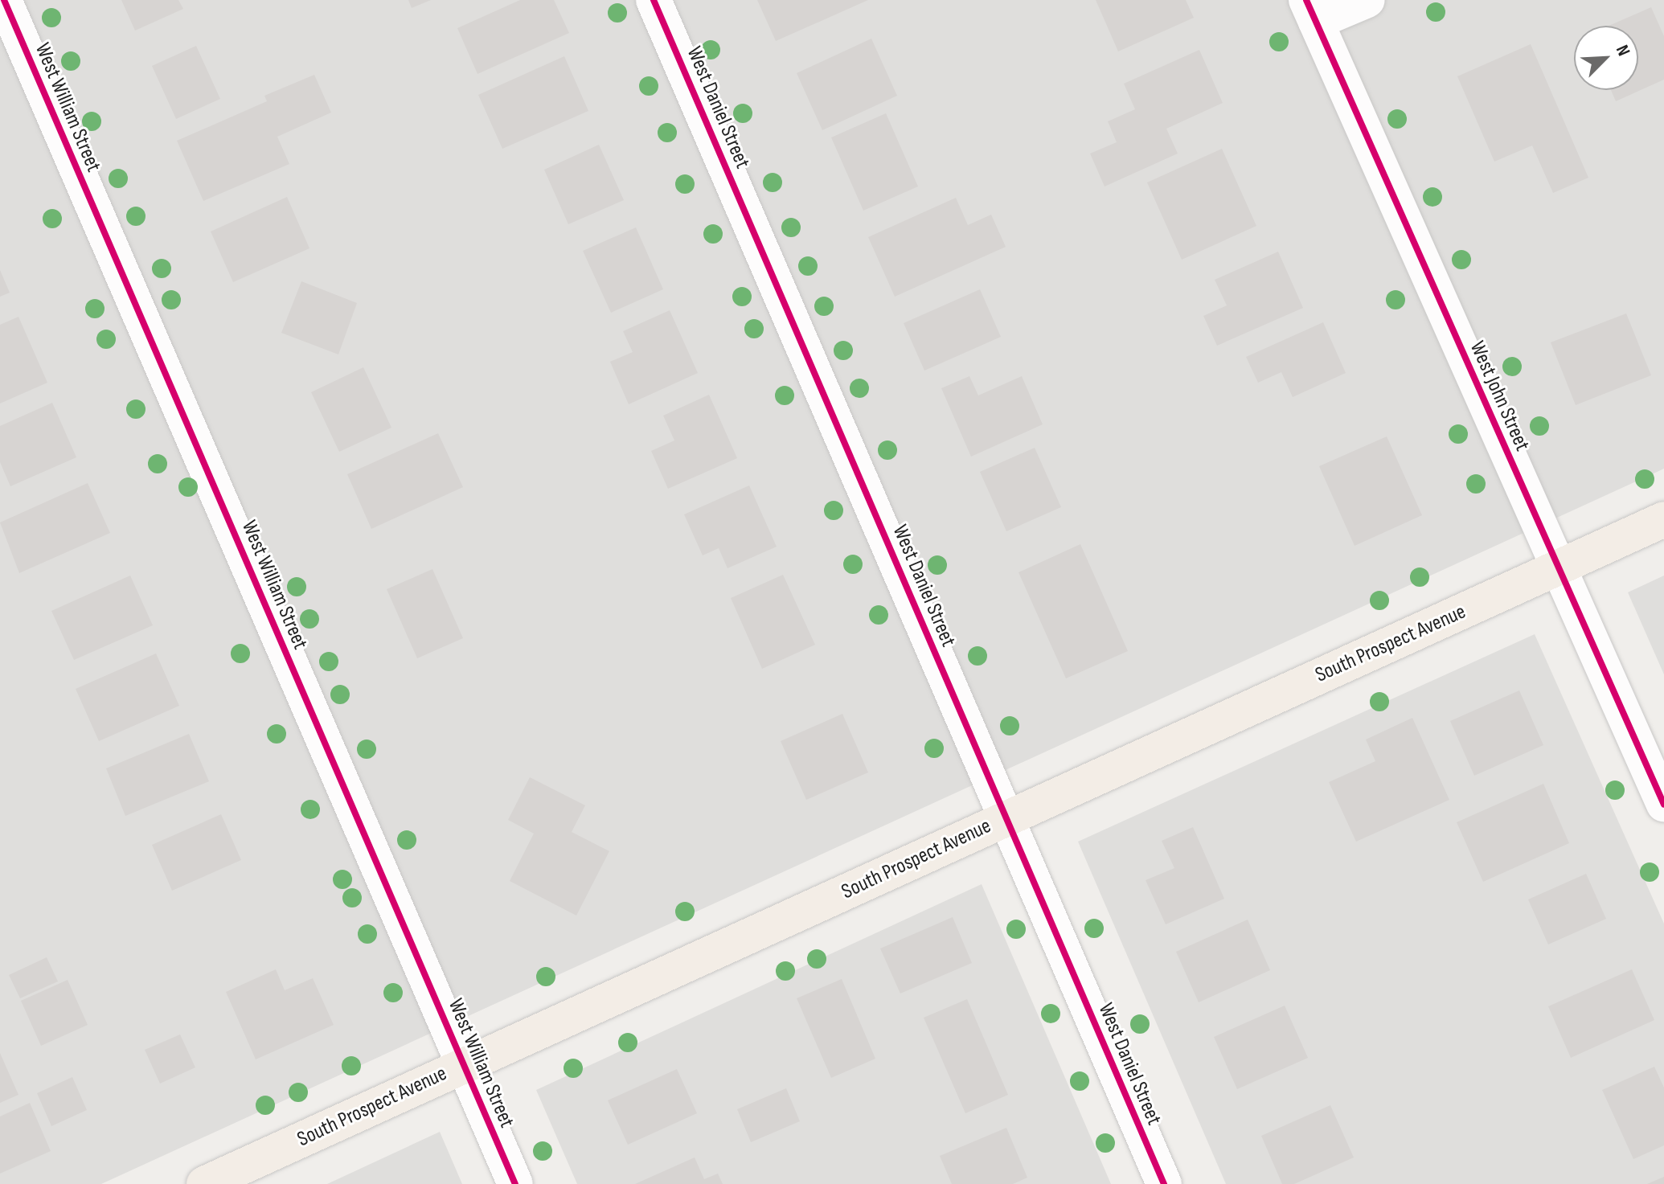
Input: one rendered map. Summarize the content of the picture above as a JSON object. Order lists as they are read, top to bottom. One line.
{"streets":{"main road":["South Prospect Avenue"],"street":["West William Street","West Daniel Street","West John Street"]},"crossings":[["West William Street","South Prospect Avenue"],["West Daniel Street","South Prospect Avenue"],["West John Street","South Prospect Avenue"]],"north":"top right"}
